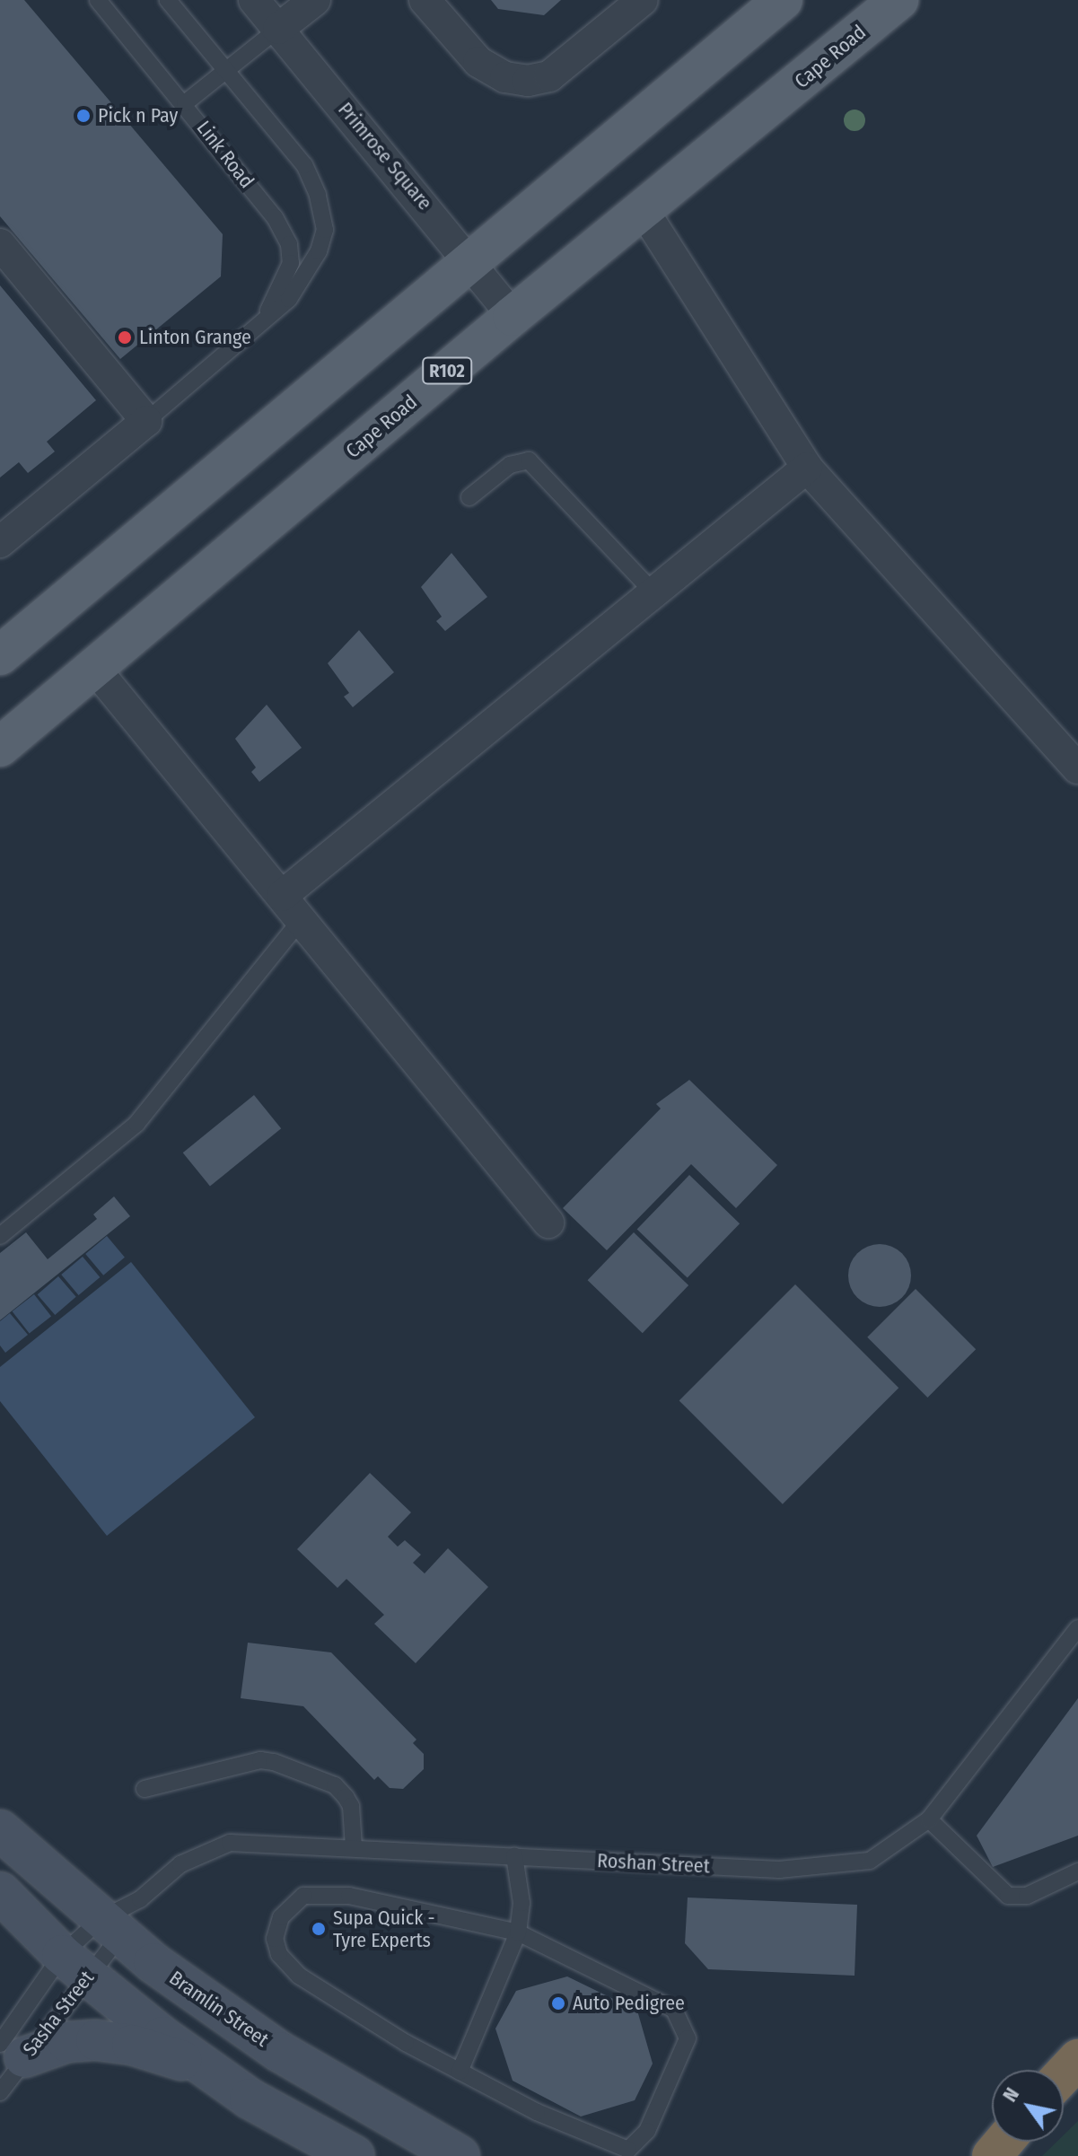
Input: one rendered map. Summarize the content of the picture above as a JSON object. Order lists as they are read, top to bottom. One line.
{"streets":{"main road":["Cape Road","R102","Bramlin Street"],"street":["Link Road","Primrose Square"],"lane":["Roshan Street","Sasha Street"]},"crossings":[["Cape Road","Primrose Square"],["Roshan Street","Bramlin Street"],["Roshan Street","Sasha Street"],["Bramlin Street","Sasha Street"]],"places":["Pick n Pay","Linton Grange","Supa Quick - Tyre Experts","Auto Pedigree"],"north":"top left"}
